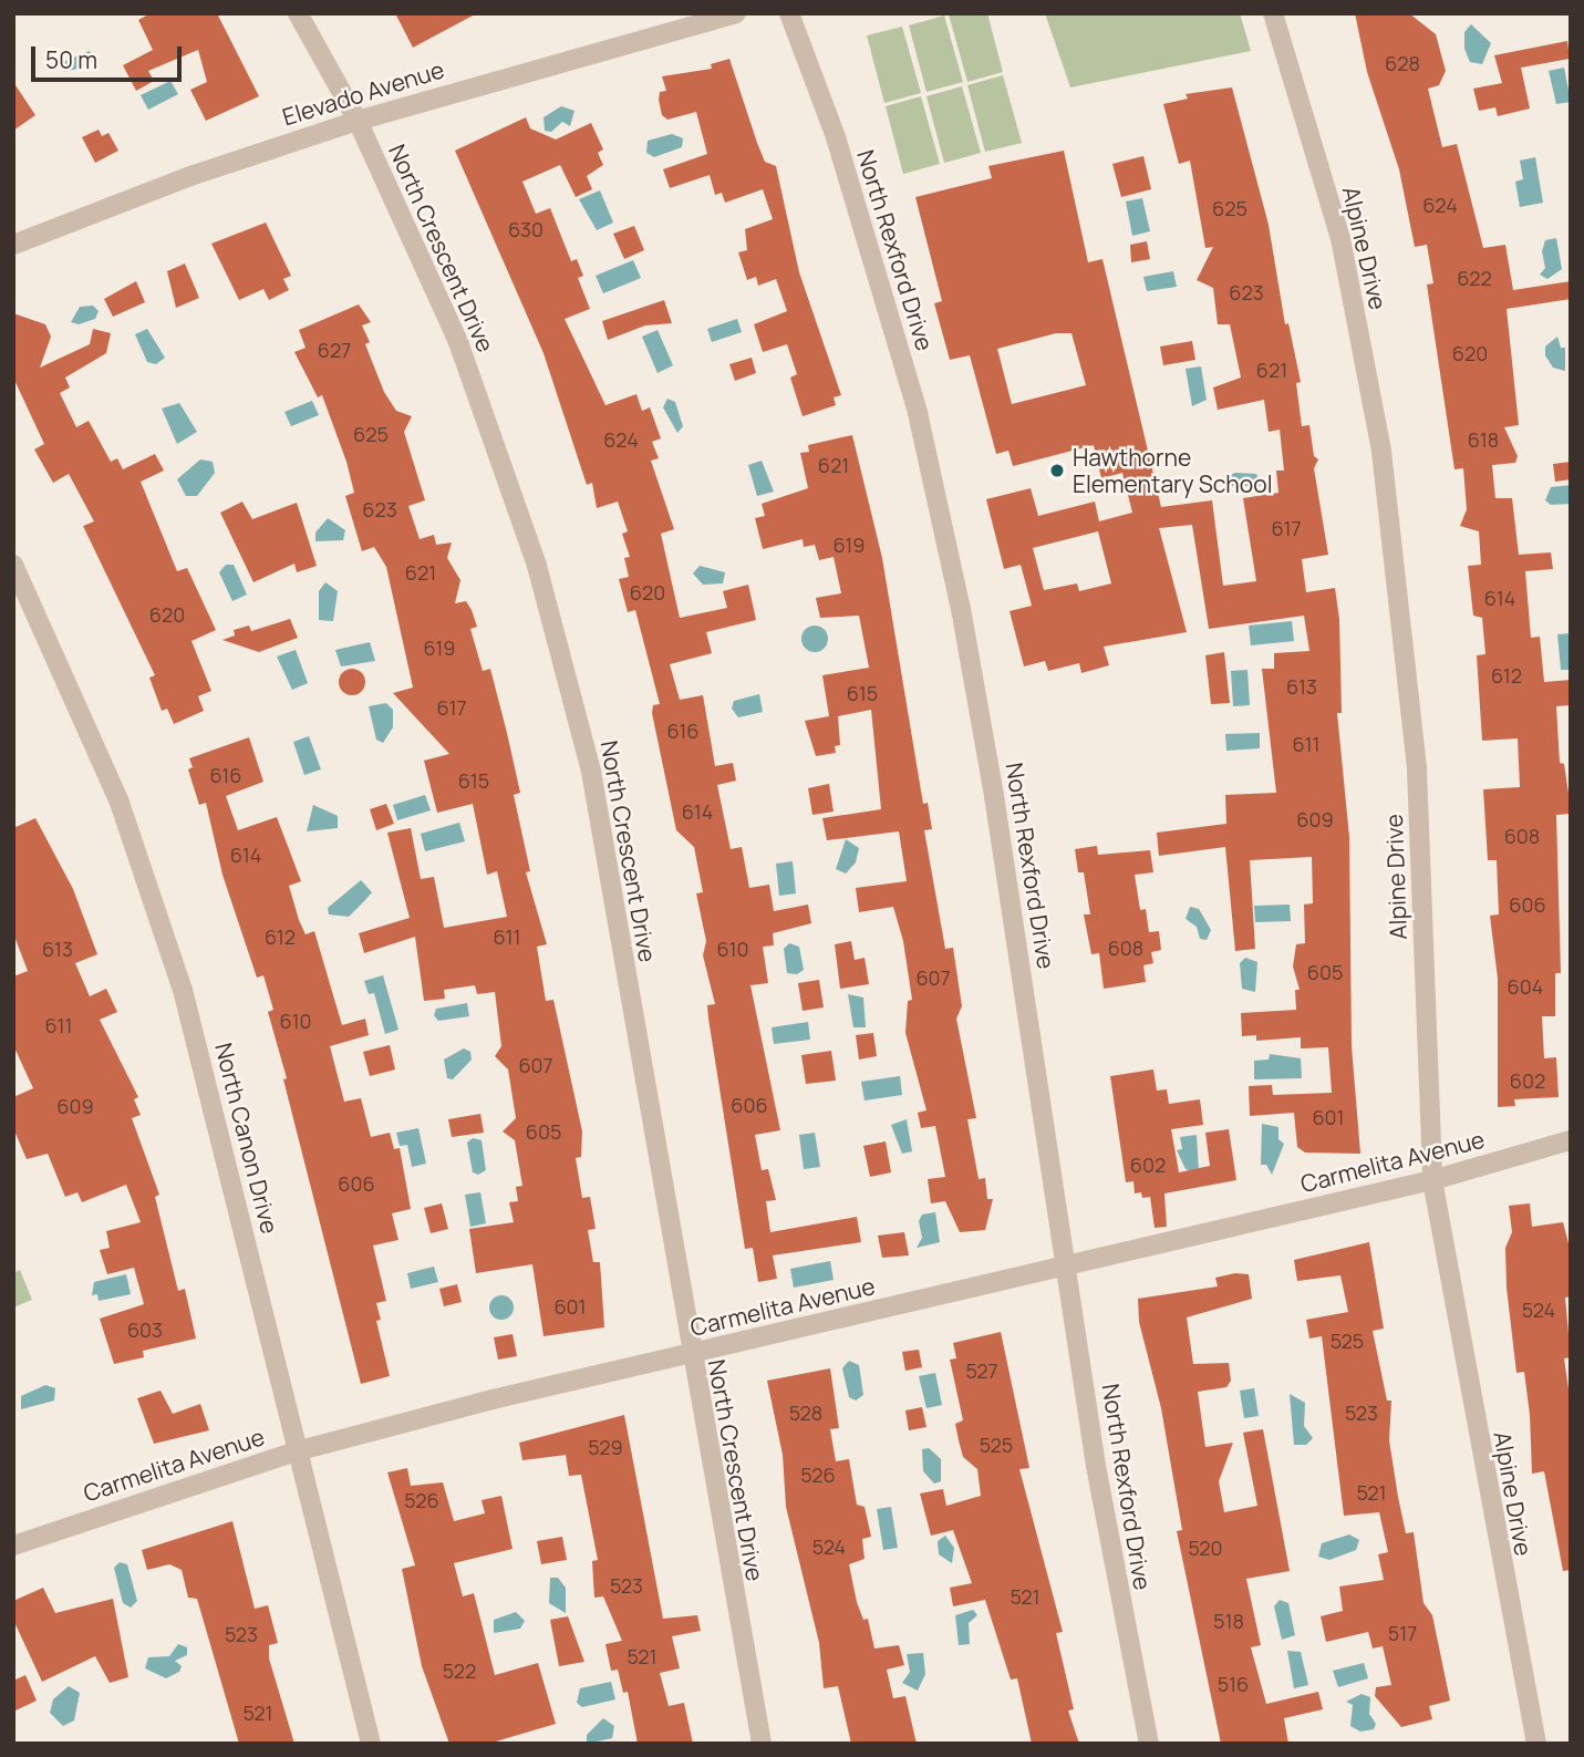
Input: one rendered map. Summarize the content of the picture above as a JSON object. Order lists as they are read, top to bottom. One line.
{"streets":{"street":["Elevado Avenue","North Crescent Drive","Alpine Drive","North Rexford Drive","North Canon Drive","Carmelita Avenue"]},"crossings":[["Elevado Avenue","North Crescent Drive"],["North Crescent Drive","Carmelita Avenue"],["Alpine Drive","Carmelita Avenue"],["North Rexford Drive","Carmelita Avenue"],["North Canon Drive","Carmelita Avenue"]],"places":["Hawthorne Elementary School"],"house_numbers":["628","624","625","630","622","623","627","620","621","625","624","618","621","623","617","619","621","620","614","620","619","612","613","615","617","616","611","616","615","614","609","608","614","606","612","611","608","613","610","605","607","604","610","611","607","602","606","609","601","605","602","606","601","524","603","525","527","528","523","525","529","526","521","526","524","520","523","521","518","517","523","521","522","516","521"],"scale_bar":"50 m"}
